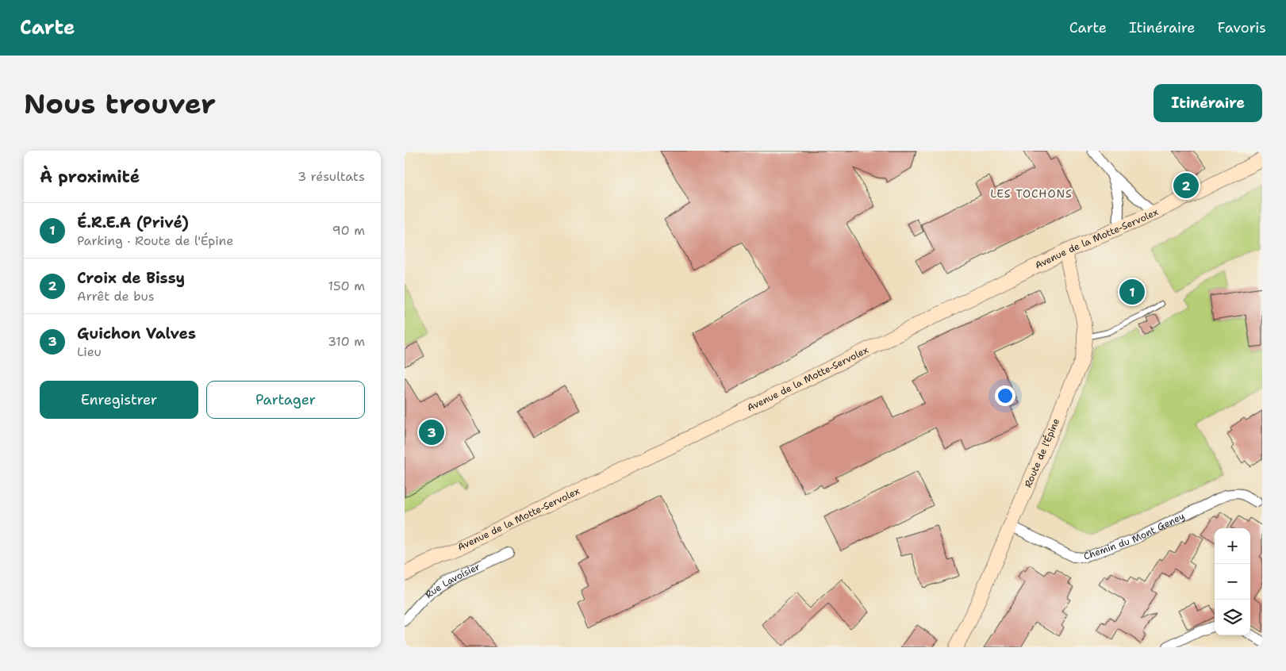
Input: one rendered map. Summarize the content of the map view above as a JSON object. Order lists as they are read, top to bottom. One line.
{"streets":{"main road":["Avenue de la Motte-Servolex","Route de l'Épine"],"street":["Chemin du Mont Geney","Rue Lavoisier"]},"crossings":[["Avenue de la Motte-Servolex","Route de l'Épine"],["Route de l'Épine","Chemin du Mont Geney"]],"districts":["LES TOCHONS"],"page":{"header":"Carte","nav":["Carte","Itinéraire","Favoris"],"buttons":["Itinéraire",["Enregistrer","Partager"]],"title":"Nous trouver","heading":["À proximité","3 résultats"],"pins":["2","1","3"],"list":[{"mark":"1","name":"É.R.E.A (Privé)","note":"Parking · Route de l'Épine","value":"90 m"},{"mark":"2","name":"Croix de Bissy","note":"Arrêt de bus","value":"150 m"},{"mark":"3","name":"Guichon Valves","note":"Lieu","value":"310 m"}],"map_buttons":["+","−"]}}
